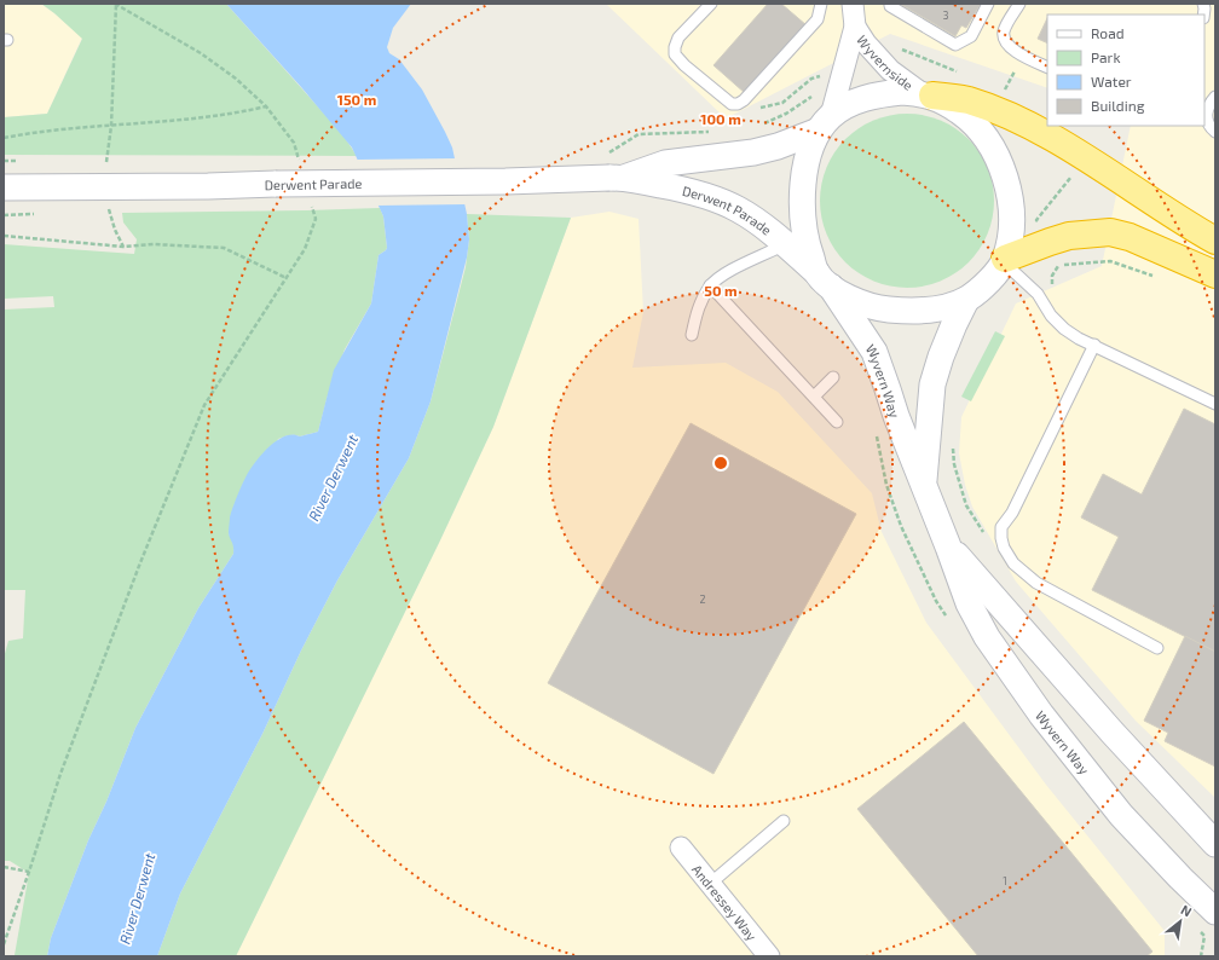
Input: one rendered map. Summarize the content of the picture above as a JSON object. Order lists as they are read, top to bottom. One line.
{"streets":{"street":["Wyvernside","Derwent Parade","Wyvern Way","Andressey Way"]},"crossings":[["Wyvernside","Derwent Parade"],["Derwent Parade","Wyvern Way"]],"water":["River Derwent"],"house_numbers":["3","2","1"],"legend":["Road","Park","Water","Building"],"north":"top right","rings":["150 m","100 m","50 m"]}
